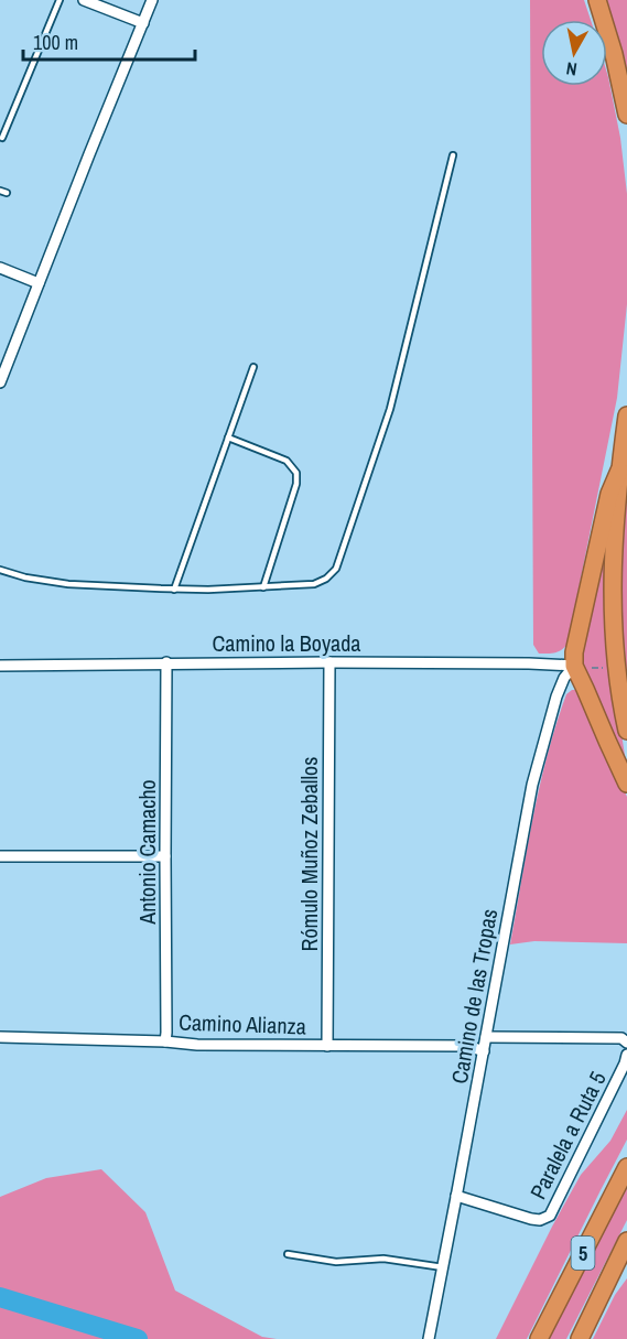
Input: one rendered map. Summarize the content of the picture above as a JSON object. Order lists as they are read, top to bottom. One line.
{"streets":{"highway":["5"],"street":["Camino la Boyada","Antonio Camacho","Rómulo Muñoz Zeballos","Camino de las Tropas","Camino Alianza","Paralela a Ruta 5"]},"crossings":[["Camino la Boyada","Antonio Camacho"],["Camino la Boyada","Rómulo Muñoz Zeballos"],["Camino la Boyada","Camino de las Tropas"],["Antonio Camacho","Camino Alianza"],["Rómulo Muñoz Zeballos","Camino Alianza"],["Camino de las Tropas","Camino Alianza"],["Camino de las Tropas","Paralela a Ruta 5"]],"scale_bar":"100 m","north":"bottom"}
